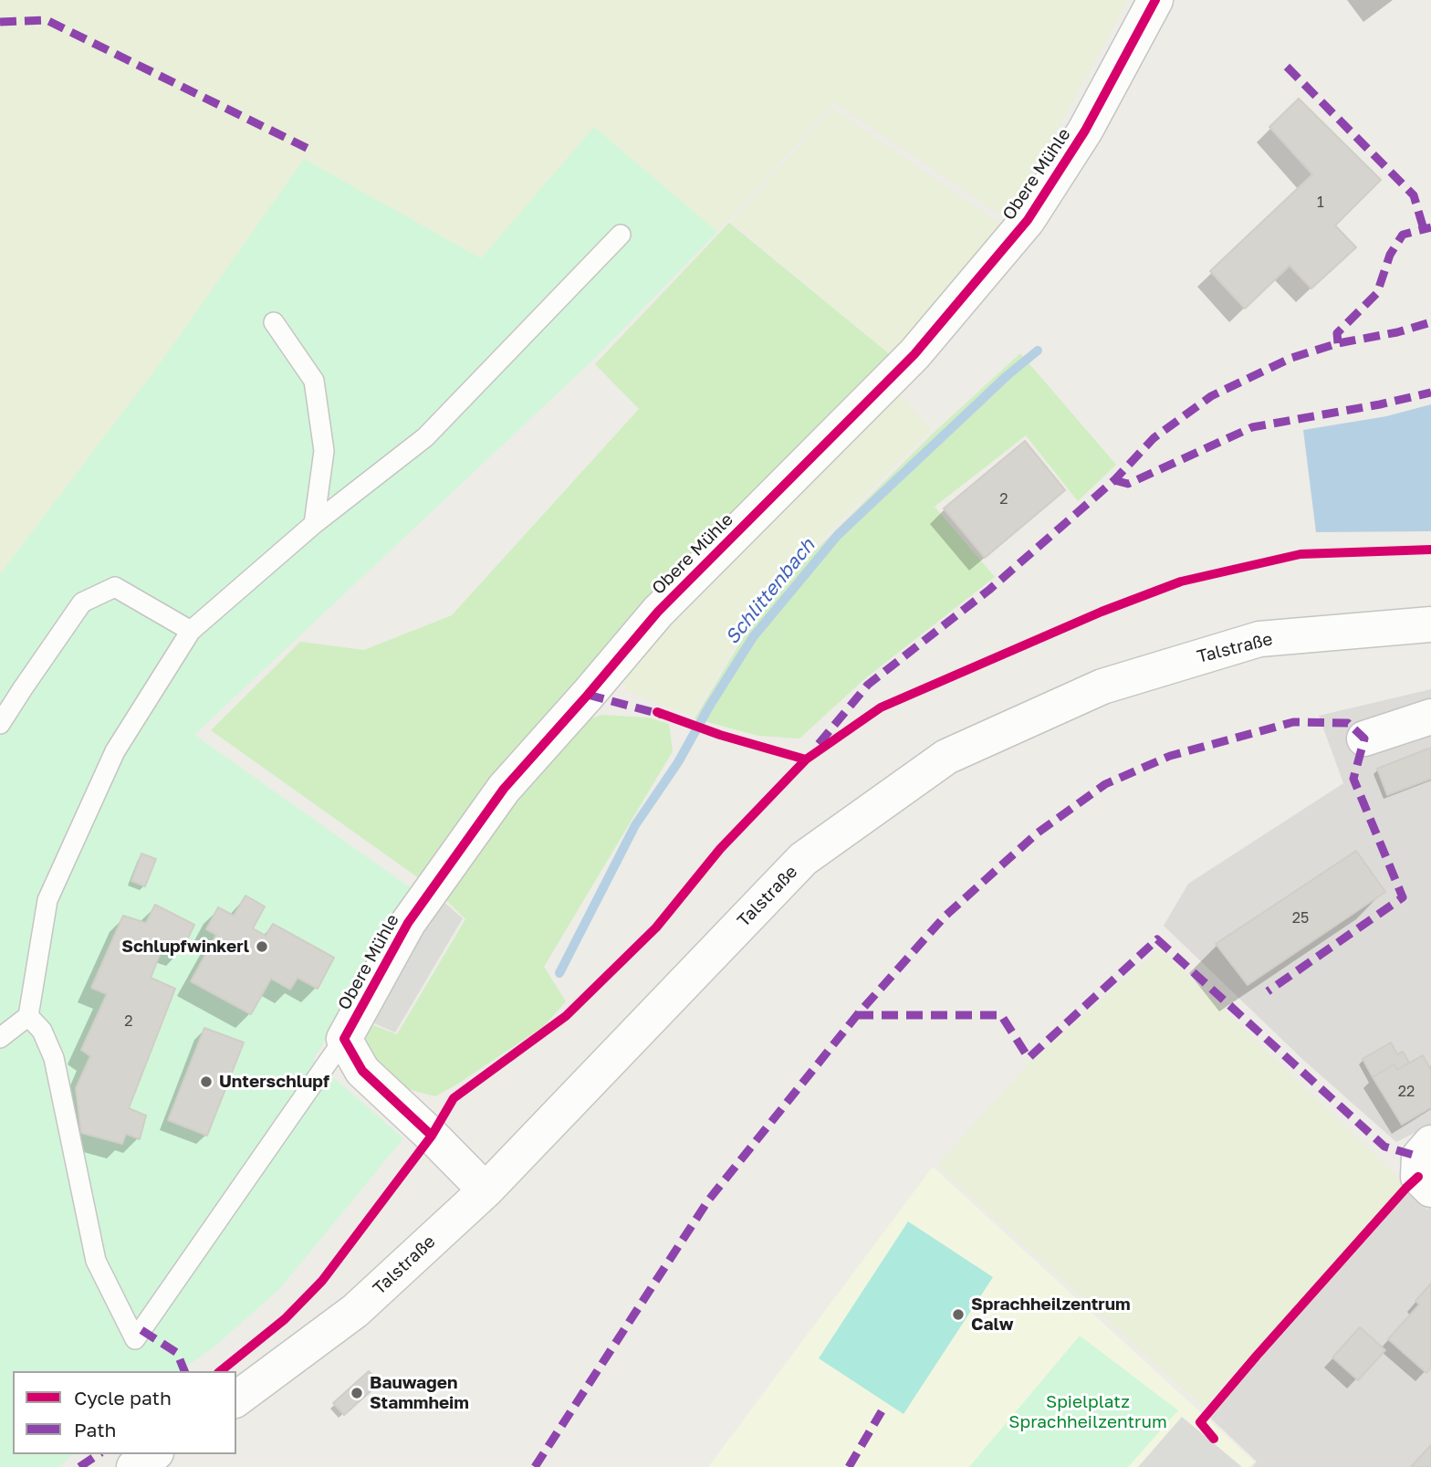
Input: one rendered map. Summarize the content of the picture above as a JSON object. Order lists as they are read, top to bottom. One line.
{"streets":{"street":["Obere Mühle","Talstraße"]},"crossings":[["Obere Mühle","Talstraße"]],"water":["Schlittenbach"],"parks":["Spielplatz Sprachheilzentrum"],"places":["Schlupfwinkerl","Unterschlupf","Sprachheilzentrum Calw","Bauwagen Stammheim"],"house_numbers":["1","2","25","2","22"],"legend":["Cycle path","Path"]}
